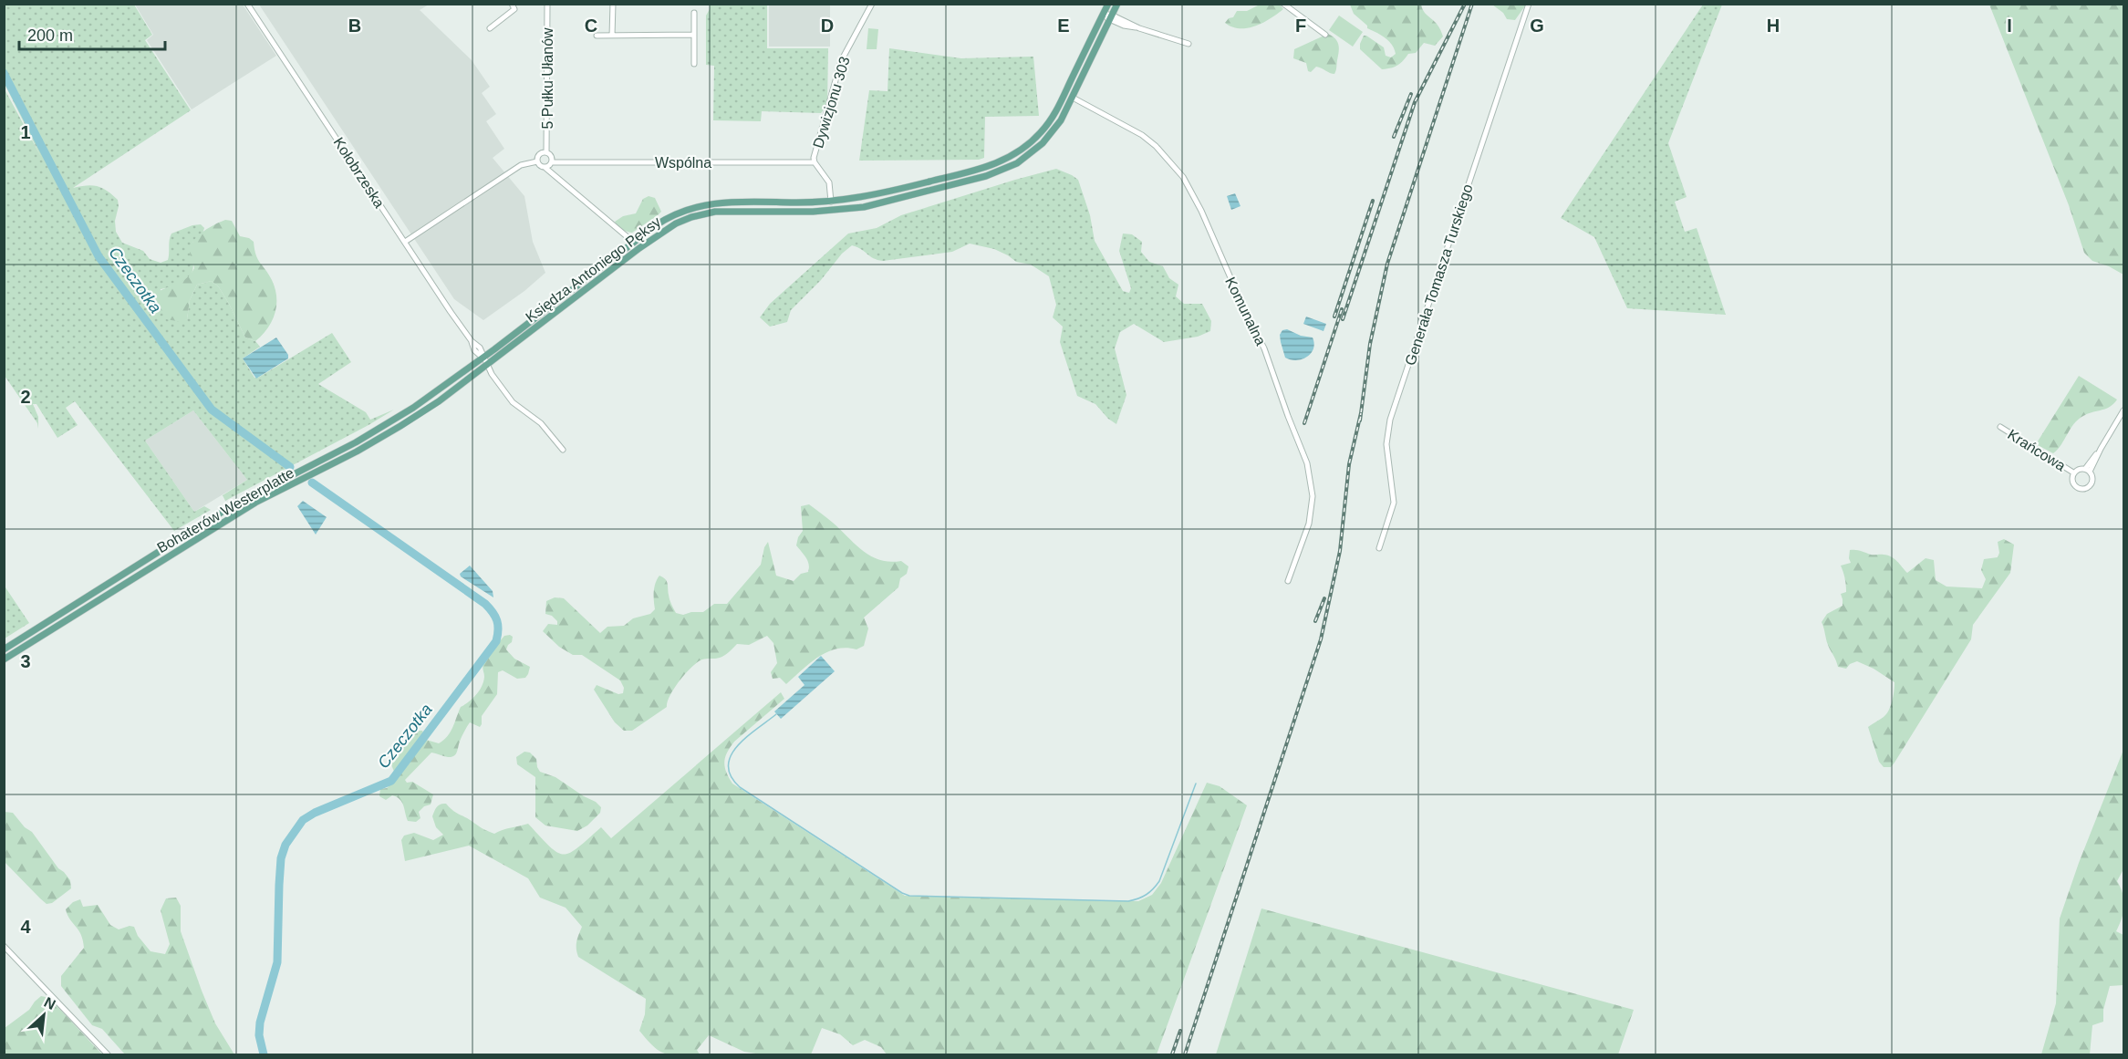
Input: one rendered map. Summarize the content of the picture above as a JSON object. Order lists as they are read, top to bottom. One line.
{"streets":{"main road":["Księdza Antoniego Pęksy","Bohaterów Westerplatte"],"street":["5 Pułku Ułanów","Dywizjonu 303","Wspólna","Kołobrzeska","Generała Tomasza Turskiego","Komunalna","Krańcowa"]},"crossings":[["5 Pułku Ułanów","Wspólna"],["Dywizjonu 303","Wspólna"],["Dywizjonu 303","Księdza Antoniego Pęksy"],["Kołobrzeska","Księdza Antoniego Pęksy"],["Kołobrzeska","Bohaterów Westerplatte"],["Księdza Antoniego Pęksy","Komunalna"],["Księdza Antoniego Pęksy","Bohaterów Westerplatte"]],"water":["Czeczotka"],"scale_bar":"200 m","north":"top right","grid":{"columns":["B","C","D","E","F","G","H","I"],"rows":["1","2","3","4"]}}
